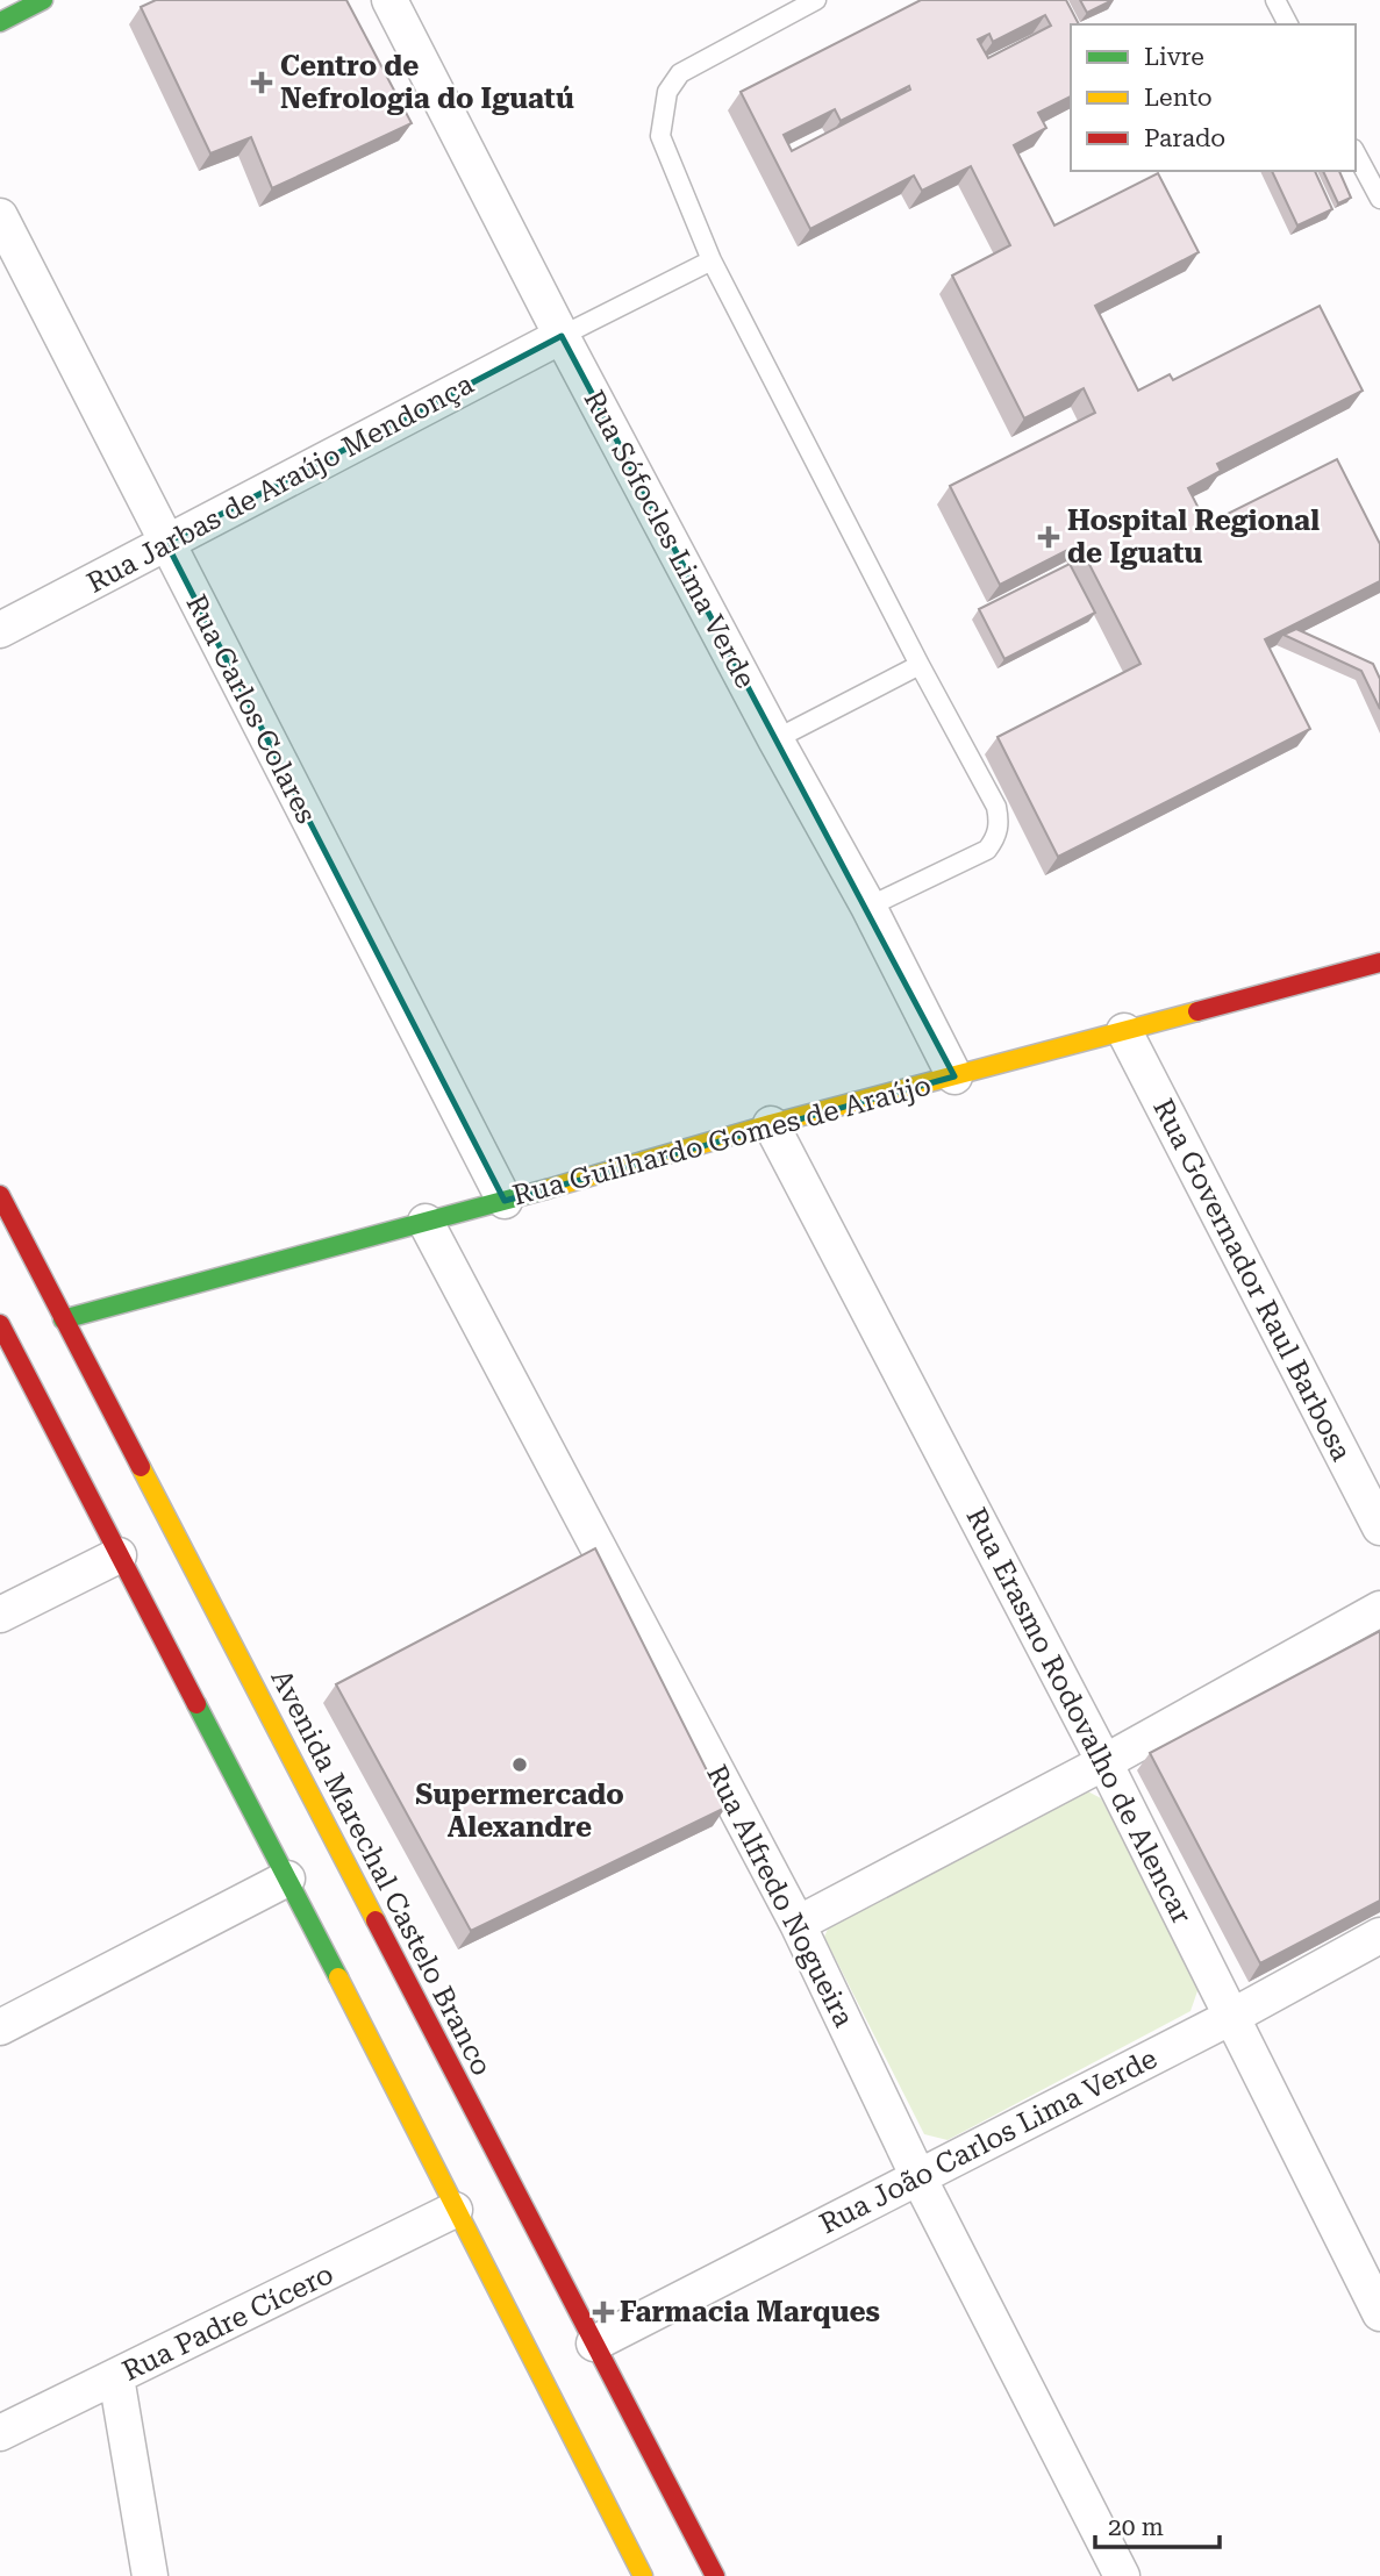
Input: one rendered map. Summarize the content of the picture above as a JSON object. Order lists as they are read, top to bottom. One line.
{"streets":{"main road":["Rua Guilhardo Gomes de Araújo","Avenida Marechal Castelo Branco"],"street":["Rua Jarbas de Araújo Mendonça","Rua Sófocles Lima Verde","Rua Carlos Colares","Rua Governador Raul Barbosa","Rua Erasmo Rodovalho de Alencar","Rua Alfredo Nogueira","Rua João Carlos Lima Verde","Rua Padre Cícero"]},"crossings":[["Rua Jarbas de Araújo Mendonça","Rua Sófocles Lima Verde"],["Rua Jarbas de Araújo Mendonça","Rua Carlos Colares"],["Rua Sófocles Lima Verde","Rua Guilhardo Gomes de Araújo"],["Rua Carlos Colares","Rua Guilhardo Gomes de Araújo"],["Rua Guilhardo Gomes de Araújo","Rua Governador Raul Barbosa"],["Rua Guilhardo Gomes de Araújo","Rua Erasmo Rodovalho de Alencar"],["Rua Guilhardo Gomes de Araújo","Avenida Marechal Castelo Branco"],["Rua Guilhardo Gomes de Araújo","Rua Alfredo Nogueira"],["Rua Erasmo Rodovalho de Alencar","Rua João Carlos Lima Verde"],["Avenida Marechal Castelo Branco","Rua João Carlos Lima Verde"],["Rua Alfredo Nogueira","Rua João Carlos Lima Verde"]],"places":{"health":["Centro de Nefrologia do Iguatú","Hospital Regional de Iguatu","Farmacia Marques"],"other":["Supermercado Alexandre"]},"legend":["Livre","Lento","Parado"],"scale_bar":"20 m"}
